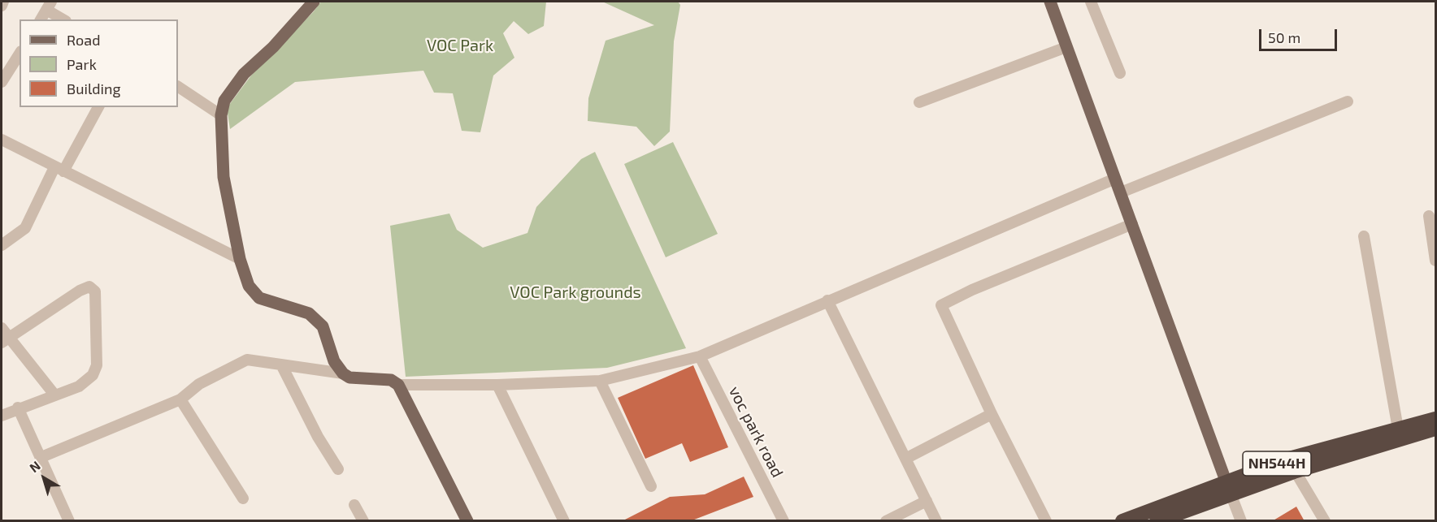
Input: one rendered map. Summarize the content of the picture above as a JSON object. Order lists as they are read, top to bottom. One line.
{"streets":{"highway":["NH544H"],"street":["voc park road"]},"parks":["VOC Park","VOC Park grounds"],"legend":["Road","Park","Building"],"scale_bar":"50 m","north":"top left"}
